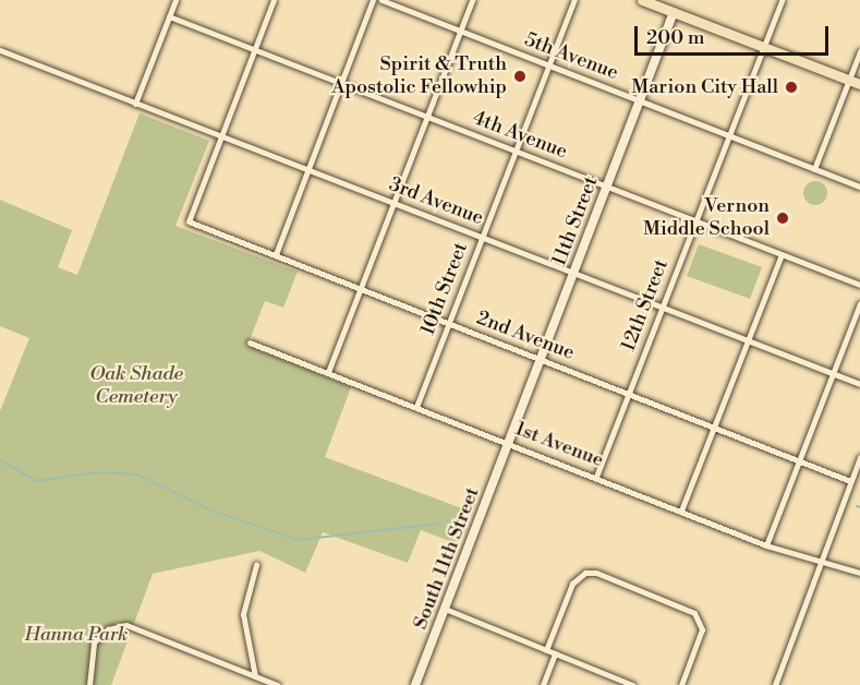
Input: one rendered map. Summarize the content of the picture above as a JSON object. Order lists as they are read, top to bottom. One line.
{"streets":{"street":["5th Avenue","4th Avenue","3rd Avenue","11th Street","10th Street","12th Street","2nd Avenue","1st Avenue","South 11th Street"]},"crossings":[["5th Avenue","11th Street"],["5th Avenue","10th Street"],["5th Avenue","12th Street"],["4th Avenue","11th Street"],["4th Avenue","10th Street"],["4th Avenue","12th Street"],["3rd Avenue","11th Street"],["3rd Avenue","10th Street"],["3rd Avenue","12th Street"],["3rd Avenue","2nd Avenue"],["11th Street","2nd Avenue"],["11th Street","1st Avenue"],["11th Street","South 11th Street"],["10th Street","2nd Avenue"],["10th Street","1st Avenue"],["12th Street","2nd Avenue"],["12th Street","1st Avenue"],["1st Avenue","South 11th Street"]],"parks":["Oak Shade Cemetery","Hanna Park"],"places":["Spirit & Truth Apostolic Fellowhip","Marion City Hall","Vernon Middle School"],"scale_bar":"200 m"}
